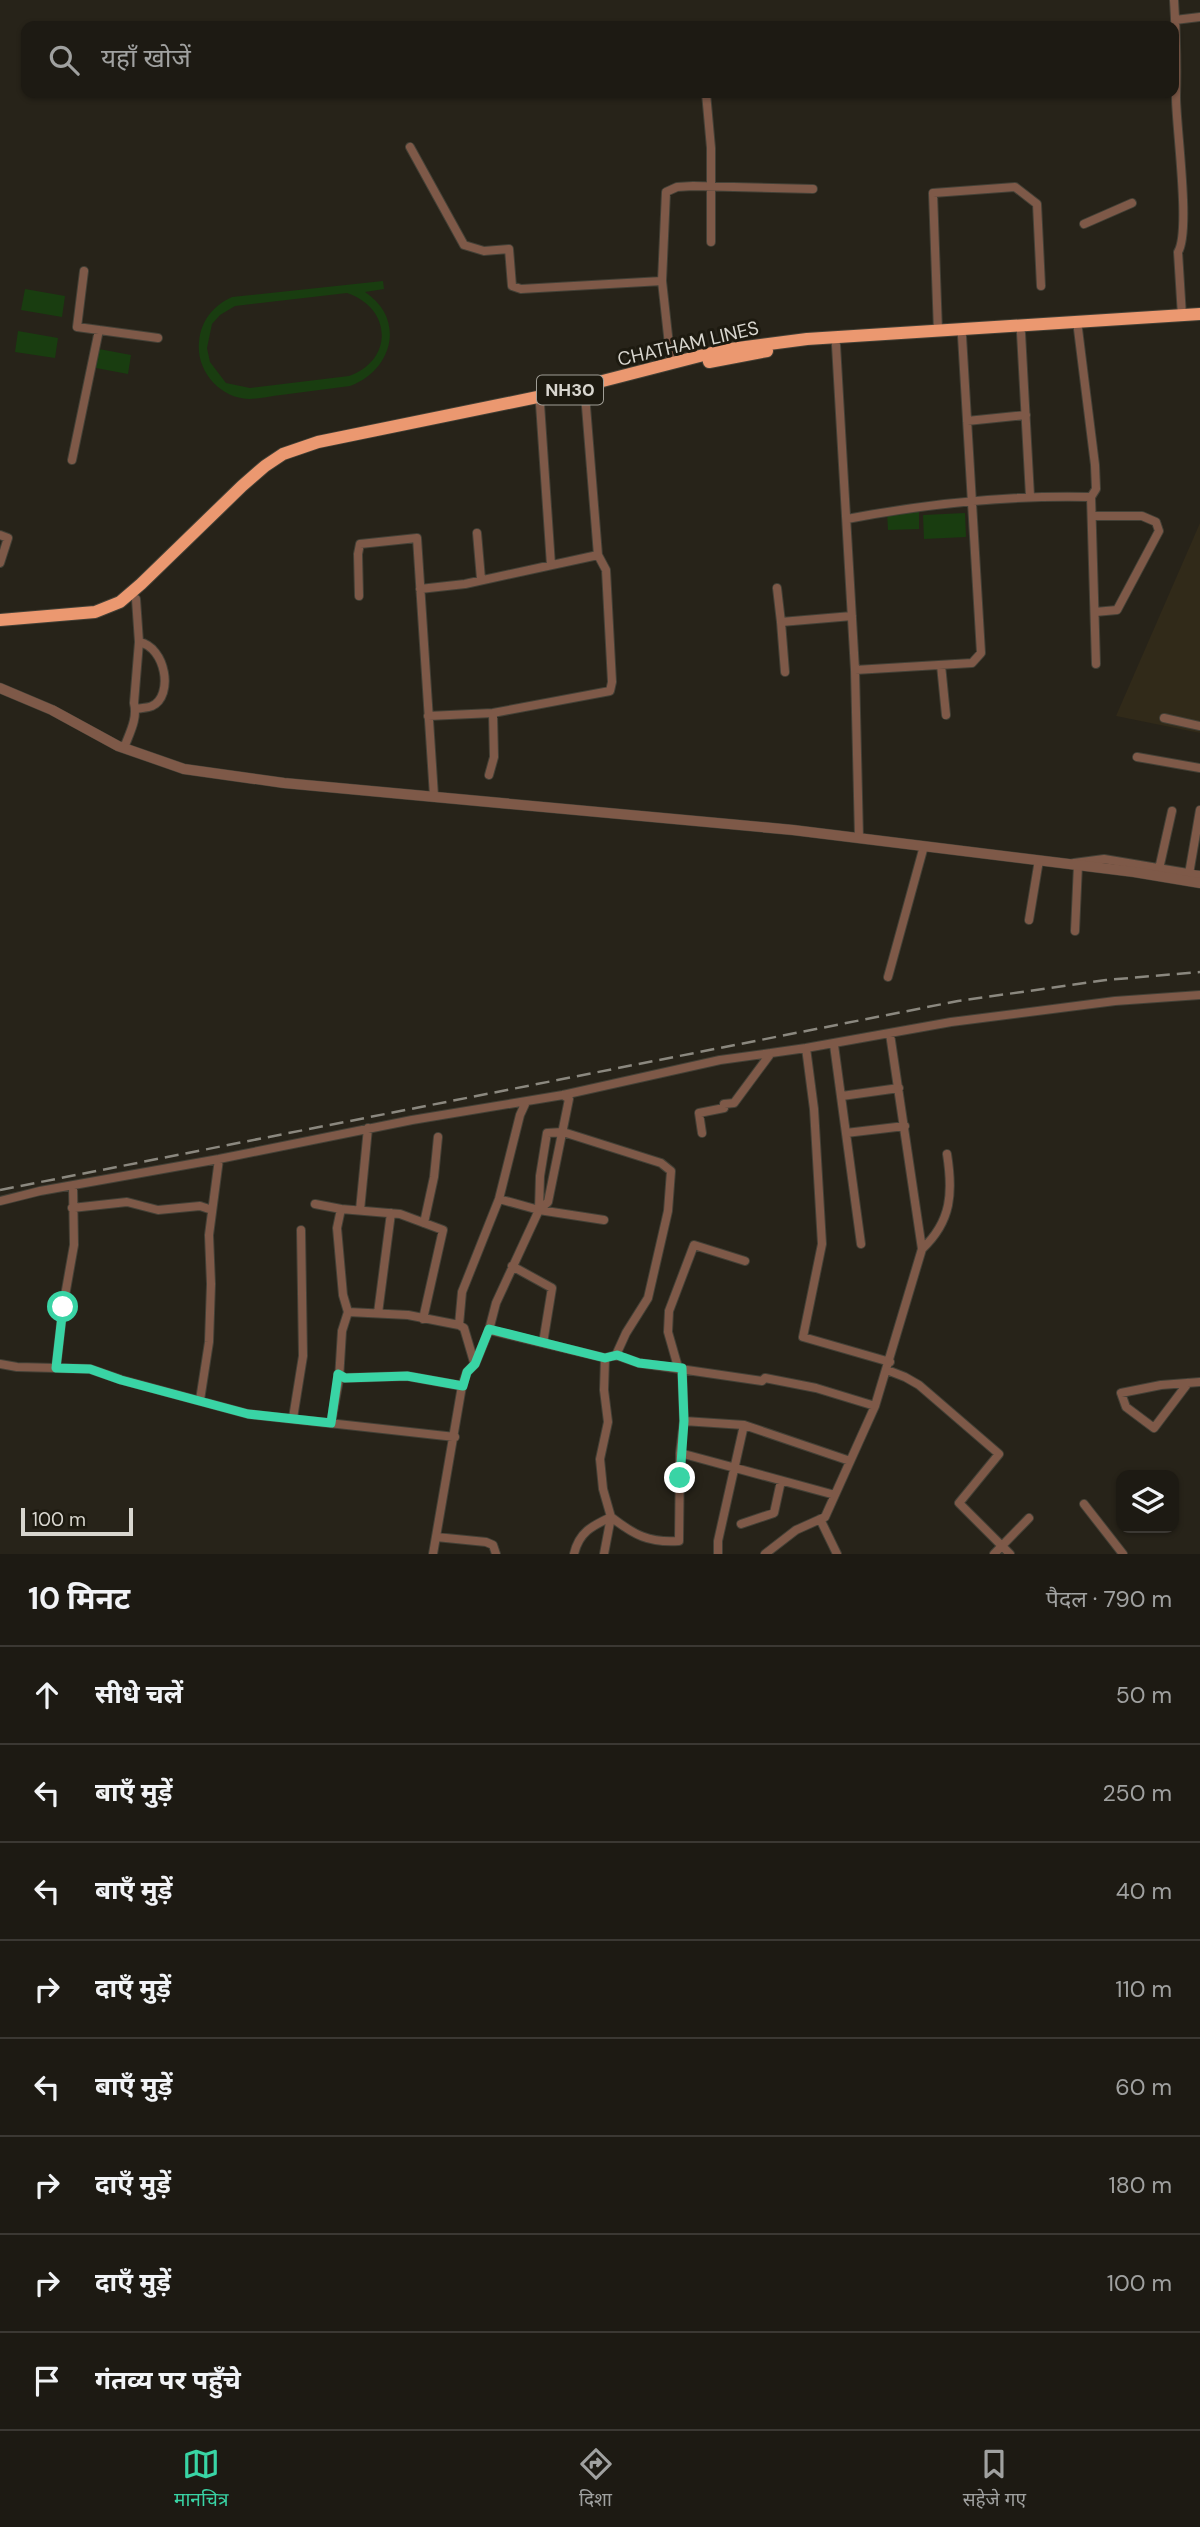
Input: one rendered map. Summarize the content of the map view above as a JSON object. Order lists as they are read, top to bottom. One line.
{"streets":{"highway":["CHATHAM LINES","NH30"]},"scale_bar":"100 m","page":{"search":"यहाँ खोजें","scale":"100 m","heading":["10 मिनट","पैदल · 790 m"],"list":[["सीधे चलें","50 m"],["बाएँ मुड़ें","250 m"],["बाएँ मुड़ें","40 m"],["दाएँ मुड़ें","110 m"],["बाएँ मुड़ें","60 m"],["दाएँ मुड़ें","180 m"],["दाएँ मुड़ें","100 m"],"गंतव्य पर पहुँचे"],"nav":["मानचित्र","दिशा","सहेजे गए"]}}
